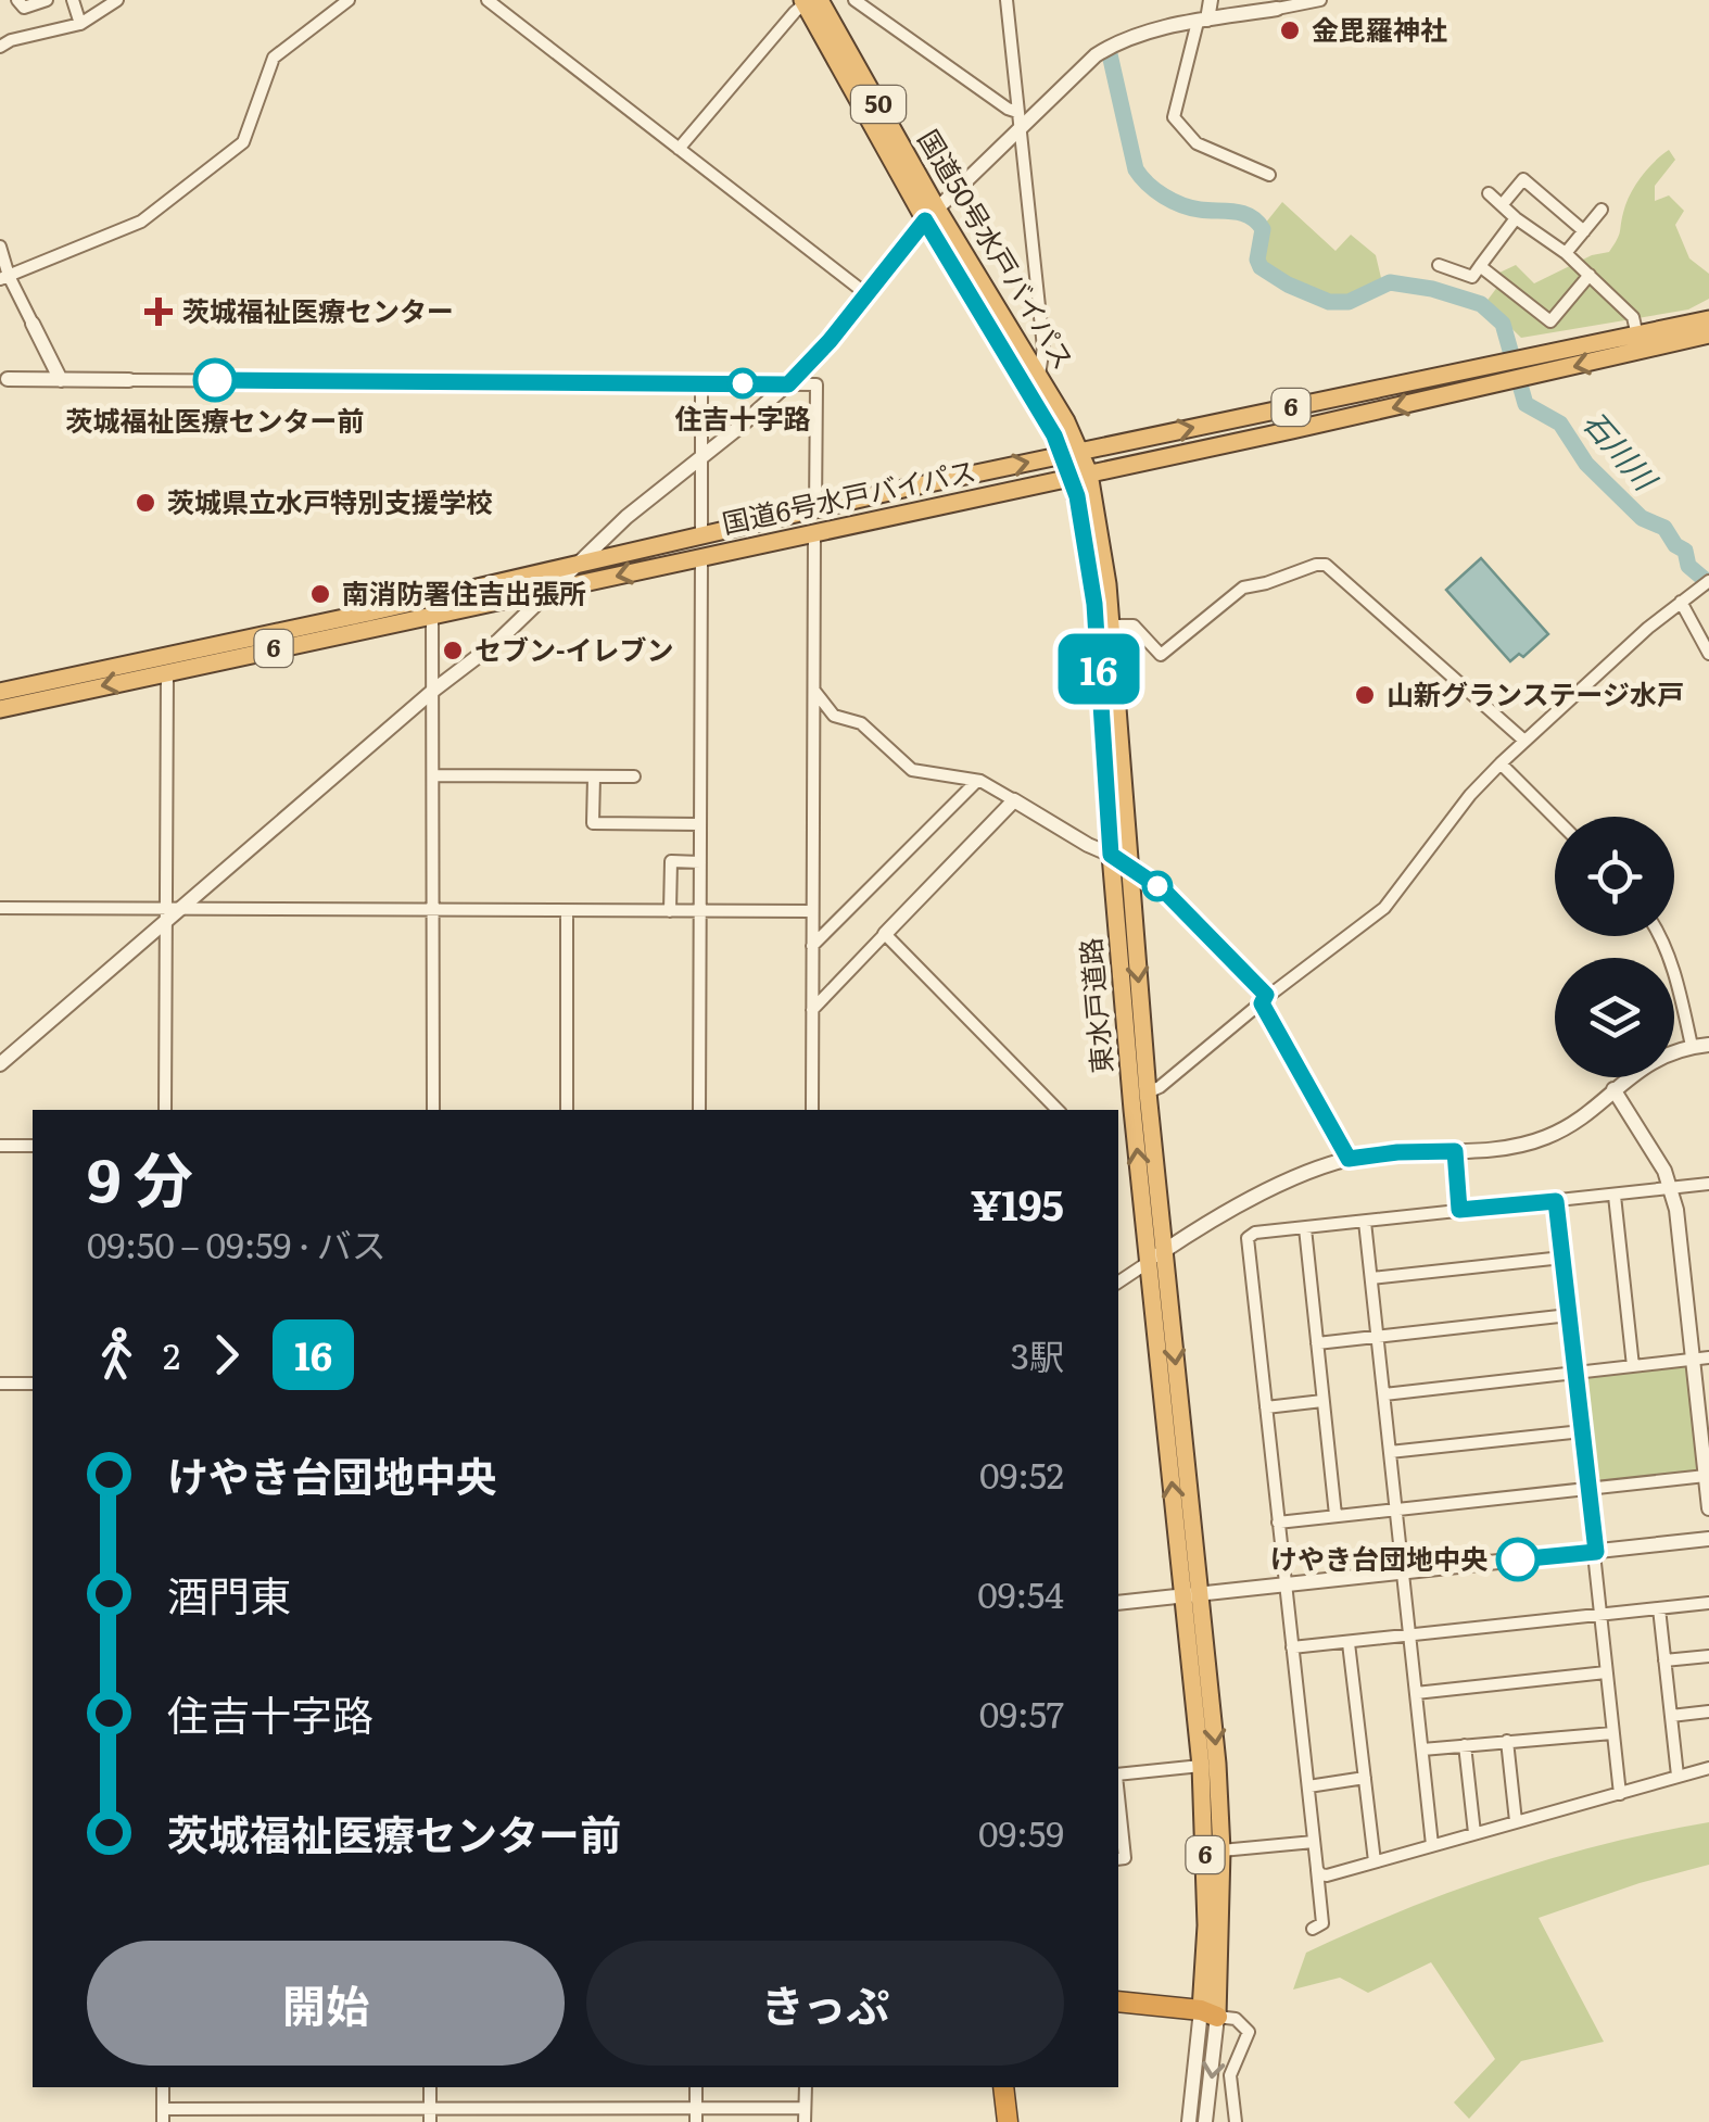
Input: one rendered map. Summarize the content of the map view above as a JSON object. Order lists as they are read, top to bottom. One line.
{"streets":{"highway":["50","国道50号水戸バイパス","6","国道6号水戸バイパス","東水戸道路"]},"crossings":[["国道50号水戸バイパス","国道6号水戸バイパス"],["国道50号水戸バイパス","東水戸道路"],["国道6号水戸バイパス","東水戸道路"]],"water":["石川川"],"places":{"other":["金毘羅神社","茨城福祉医療センター前","住吉十字路","茨城県立水戸特別支援学校","南消防署住吉出張所","セブン-イレブン","山新グランステージ水戸","けやき台団地中央"],"health":["茨城福祉医療センター"]},"lines":["bus line 16"],"page":{"on_map":"16","heading":["9 分","09:50 – 09:59 · バス","¥195"],"legs":["2","16","3駅"],"list":[{"name":"けやき台団地中央","value":"09:52"},{"name":"酒門東","value":"09:54"},{"name":"住吉十字路","value":"09:57"},{"name":"茨城福祉医療センター前","value":"09:59"}],"buttons":["開始","きっぷ"]}}
